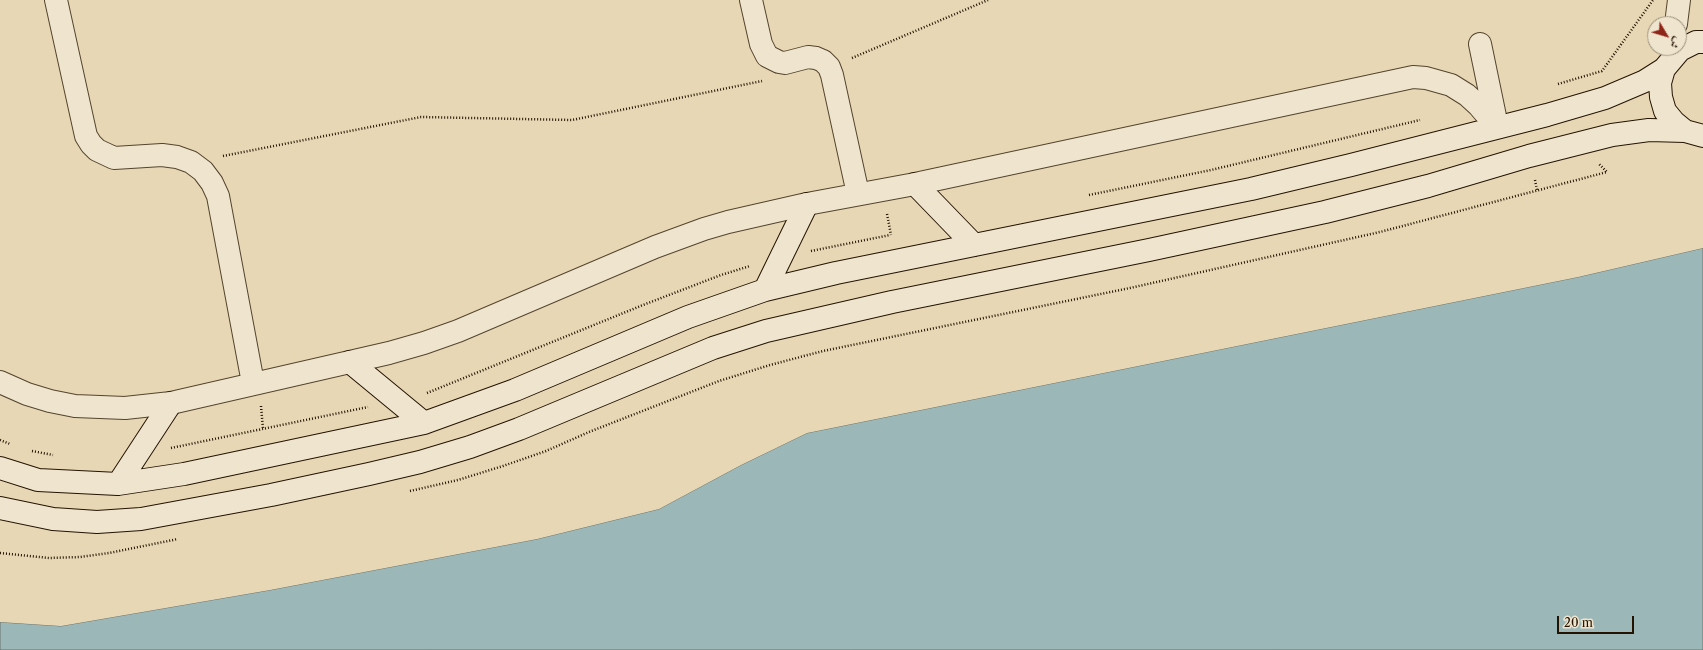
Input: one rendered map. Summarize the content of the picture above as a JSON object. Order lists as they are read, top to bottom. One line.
{"scale_bar":"20 m","north":"bottom right"}
